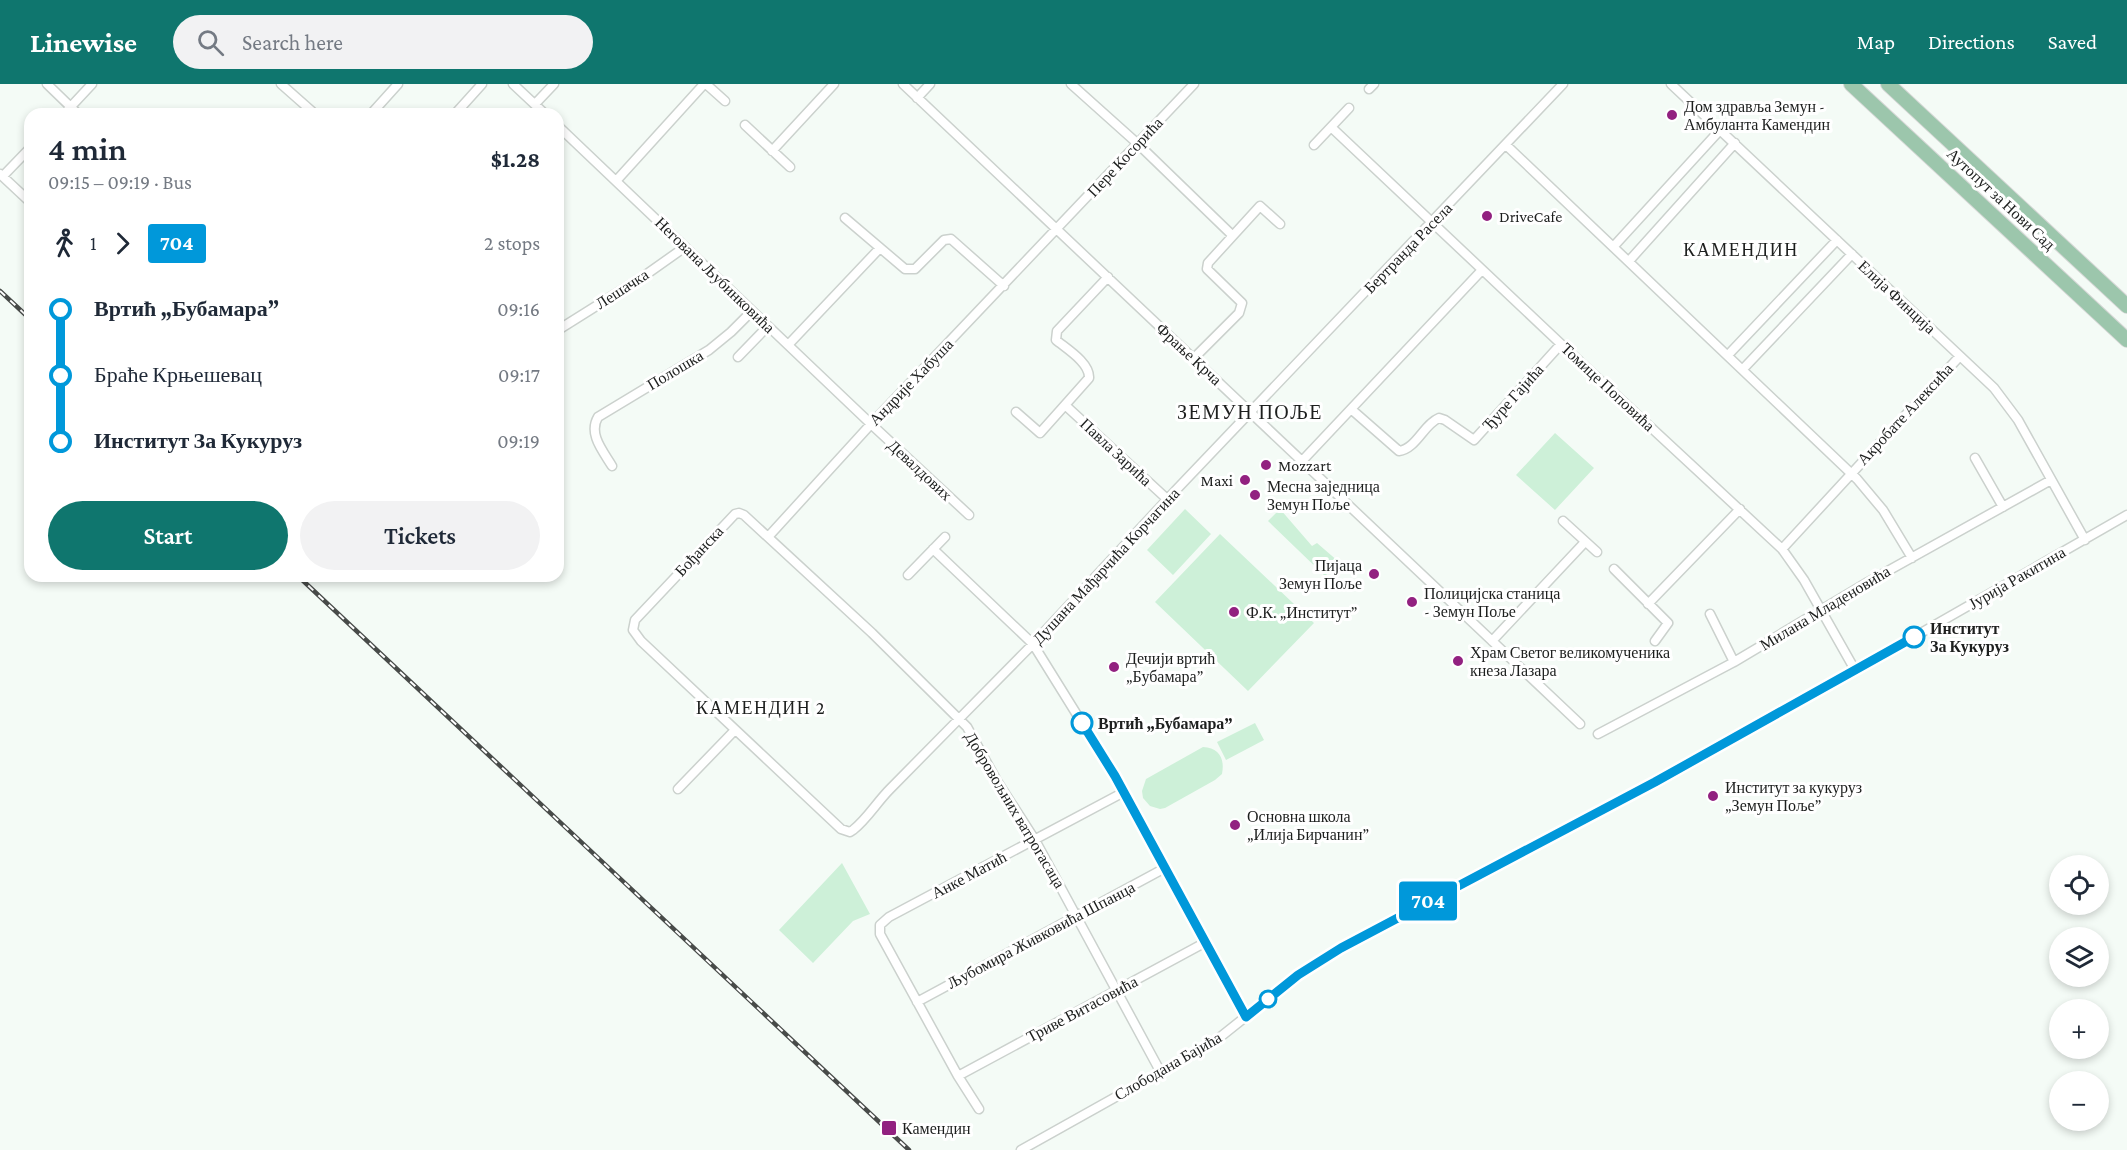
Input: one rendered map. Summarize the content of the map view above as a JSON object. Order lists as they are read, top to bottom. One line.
{"streets":{"main road":["Аутопут за Нови Сад"],"street":["Пере Косорића","Бертранда Расела","Негована Љубинковића","Лешачка","Елија Финција","Фрање Крча","Полошка","Андрије Хабуша","Томице Поповића","Ђуре Гајића","Акробате Алексића","Павла Зарића","Девалдових","Бођанска","Душана Мађарчића Корчагина","Јурија Ракитина","Милана Младеновића","Добровољних ватрогасаца","Анке Матић","Љубомира Живковића Шпанца","Триве Витасовића","Слободана Бајића"]},"crossings":[["Пере Косорића","Фрање Крча"],["Пере Косорића","Андрије Хабуша"],["Бертранда Расела","Фрање Крча"],["Бертранда Расела","Томице Поповића"],["Бертранда Расела","Акробате Алексића"],["Бертранда Расела","Душана Мађарчића Корчагина"],["Негована Љубинковића","Лешачка"],["Негована Љубинковића","Полошка"],["Негована Љубинковића","Андрије Хабуша"],["Негована Љубинковића","Девалдових"],["Елија Финција","Акробате Алексића"],["Елија Финција","Јурија Ракитина"],["Елија Финција","Милана Младеновића"],["Фрање Крча","Андрије Хабуша"],["Фрање Крча","Павла Зарића"],["Фрање Крча","Душана Мађарчића Корчагина"],["Андрије Хабуша","Девалдових"],["Андрије Хабуша","Бођанска"],["Андрије Хабуша","Добровољних ватрогасаца"],["Томице Поповића","Ђуре Гајића"],["Томице Поповића","Јурија Ракитина"],["Томице Поповића","Милана Младеновића"],["Акробате Алексића","Милана Младеновића"],["Павла Зарића","Душана Мађарчића Корчагина"],["Бођанска","Душана Мађарчића Корчагина"],["Бођанска","Добровољних ватрогасаца"],["Душана Мађарчића Корчагина","Добровољних ватрогасаца"],["Јурија Ракитина","Слободана Бајића"],["Добровољних ватрогасаца","Анке Матић"],["Добровољних ватрогасаца","Љубомира Живковића Шпанца"],["Добровољних ватрогасаца","Триве Витасовића"],["Добровољних ватрогасаца","Слободана Бајића"],["Анке Матић","Љубомира Живковића Шпанца"]],"districts":["КАМЕНДИН","ЗЕМУН ПОЉЕ","КАМЕНДИН 2"],"places":{"other":["Дом здравља Земун - Амбуланта Камендин","DriveCafe","Mozzart","Maxi","Месна заједница Земун Поље","Пијаца Земун Поље","Полицијска станица - Земун Поље","Ф.К. „Институт”","Институт За Кукуруз","Храм Светог великомученика кнеза Лазара","Дечији вртић „Бубамара”","Вртић „Бубамара”","Институт за кукуруз „Земун Поље”","Основна школа „Илија Бирчанин”"],"transit":["Камендин"]},"lines":["bus line 704"],"page":{"header":"Linewise","search":"Search here","nav":["Map","Directions","Saved"],"on_map":"704","heading":["4 min","09:15 – 09:19 · Bus","$1.28"],"legs":["1","704","2 stops"],"list":[{"name":"Вртић „Бубамара”","value":"09:16"},{"name":"Браће Крњешевац","value":"09:17"},{"name":"Институт За Кукуруз","value":"09:19"}],"buttons":["Start","Tickets"],"map_buttons":["+","−"]}}
